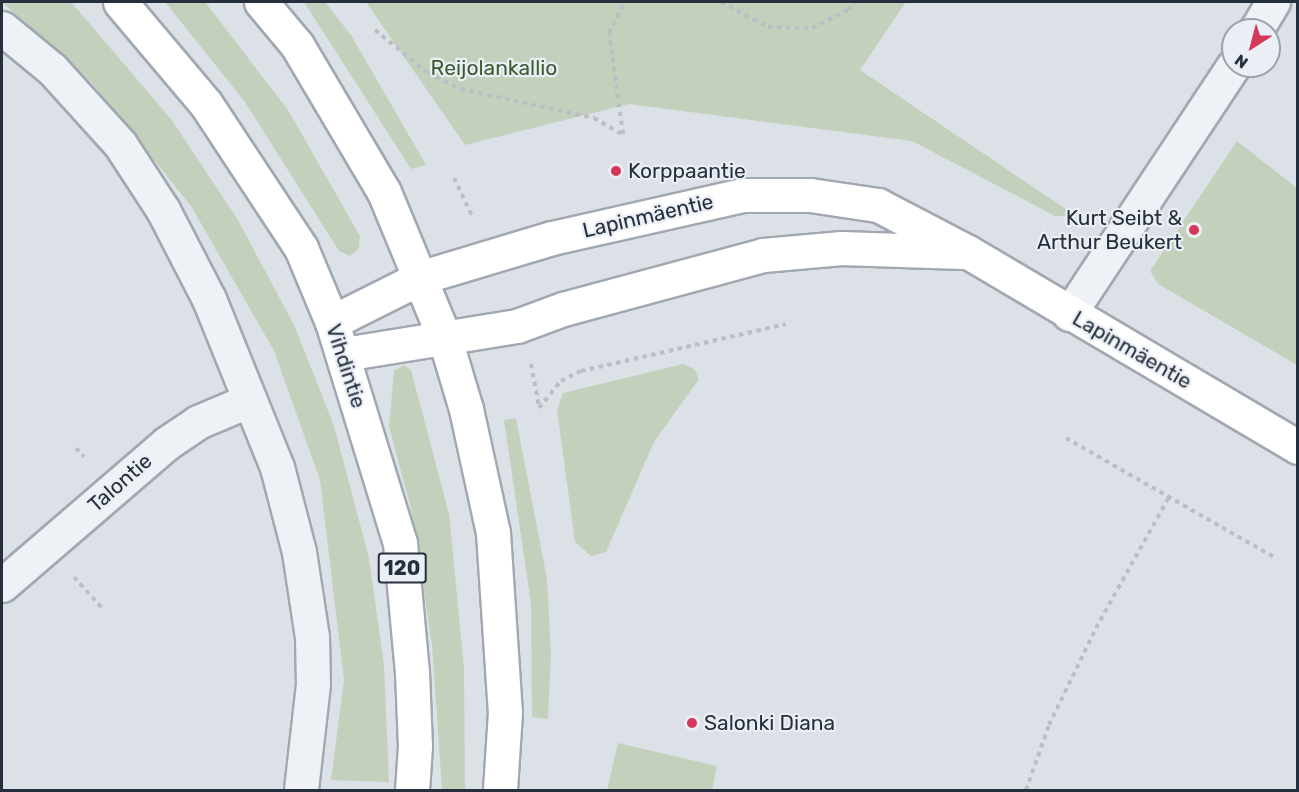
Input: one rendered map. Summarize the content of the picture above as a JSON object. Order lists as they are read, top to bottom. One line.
{"streets":{"main road":["Lapinmäentie","Vihdintie","120"],"street":["Talontie"]},"crossings":[["Lapinmäentie","Vihdintie"]],"parks":["Reijolankallio"],"places":["Korppaantie","Kurt Seibt & Arthur Beukert","Salonki Diana"],"north":"bottom left"}
